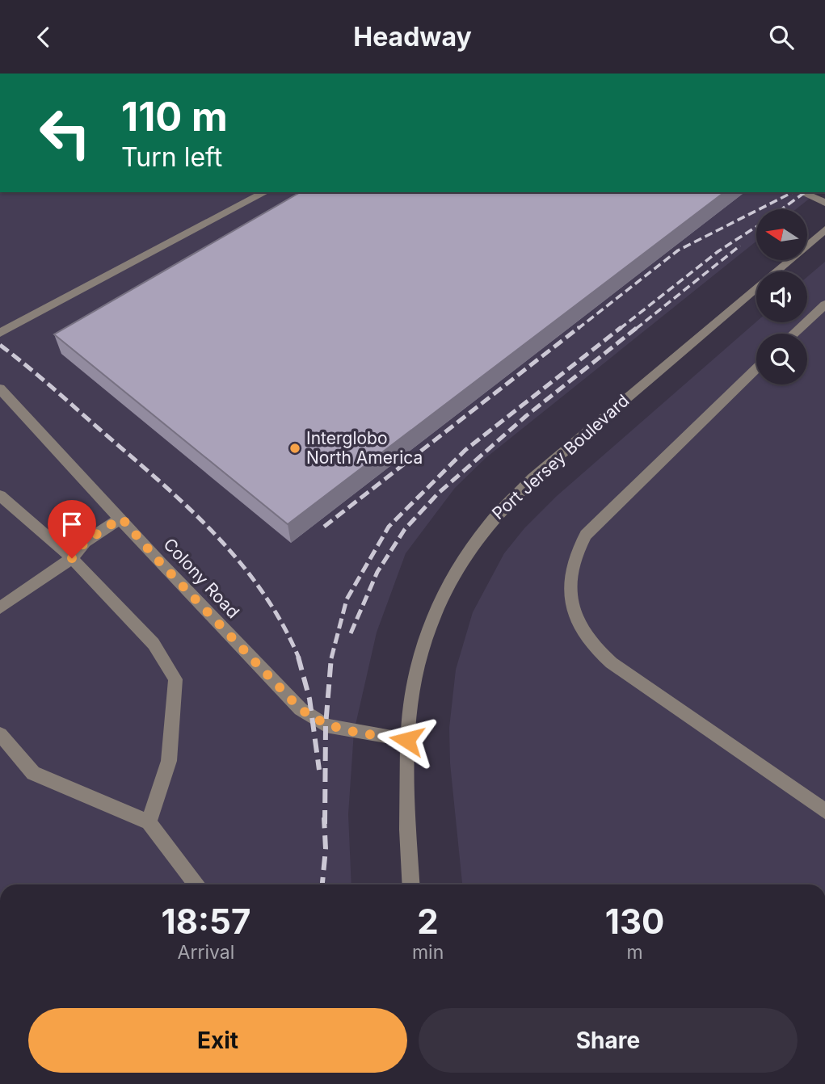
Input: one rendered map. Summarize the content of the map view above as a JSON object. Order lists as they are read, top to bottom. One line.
{"streets":{"street":["Port Jersey Boulevard","Colony Road"]},"crossings":[["Port Jersey Boulevard","Colony Road"]],"places":["Interglobo North America"],"north":"left","page":{"header":"Headway","turn":["110 m","Turn left"],"eta":["18:57","Arrival","2","min","130","m"],"buttons":["Exit","Share"]}}
